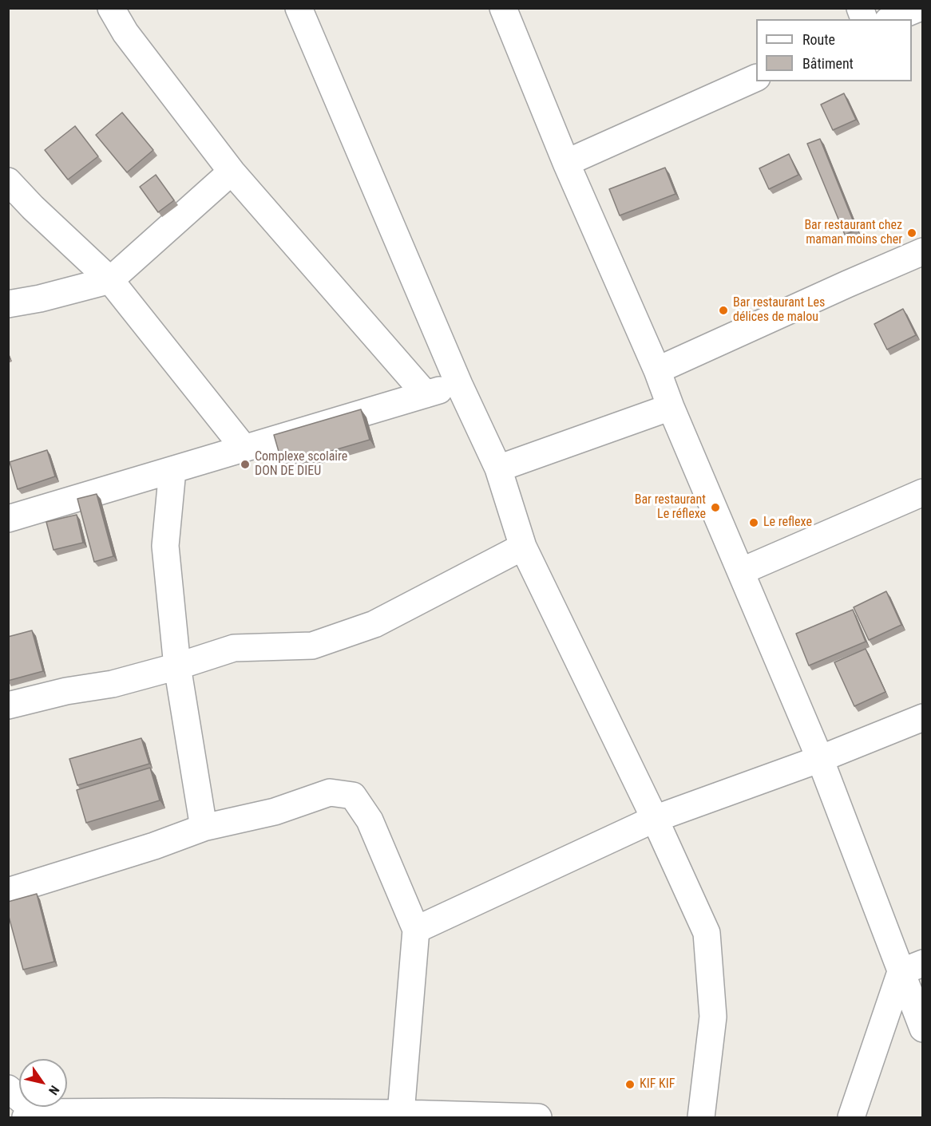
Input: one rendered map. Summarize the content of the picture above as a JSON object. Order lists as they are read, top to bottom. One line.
{"places":["Bar restaurant chez maman moins cher","Bar restaurant Les délices de malou","Complexe scolaire DON DE DIEU","Bar restaurant Le réflexe","Le reflexe","KIF KIF"],"legend":["Route","Bâtiment"],"north":"bottom right"}
